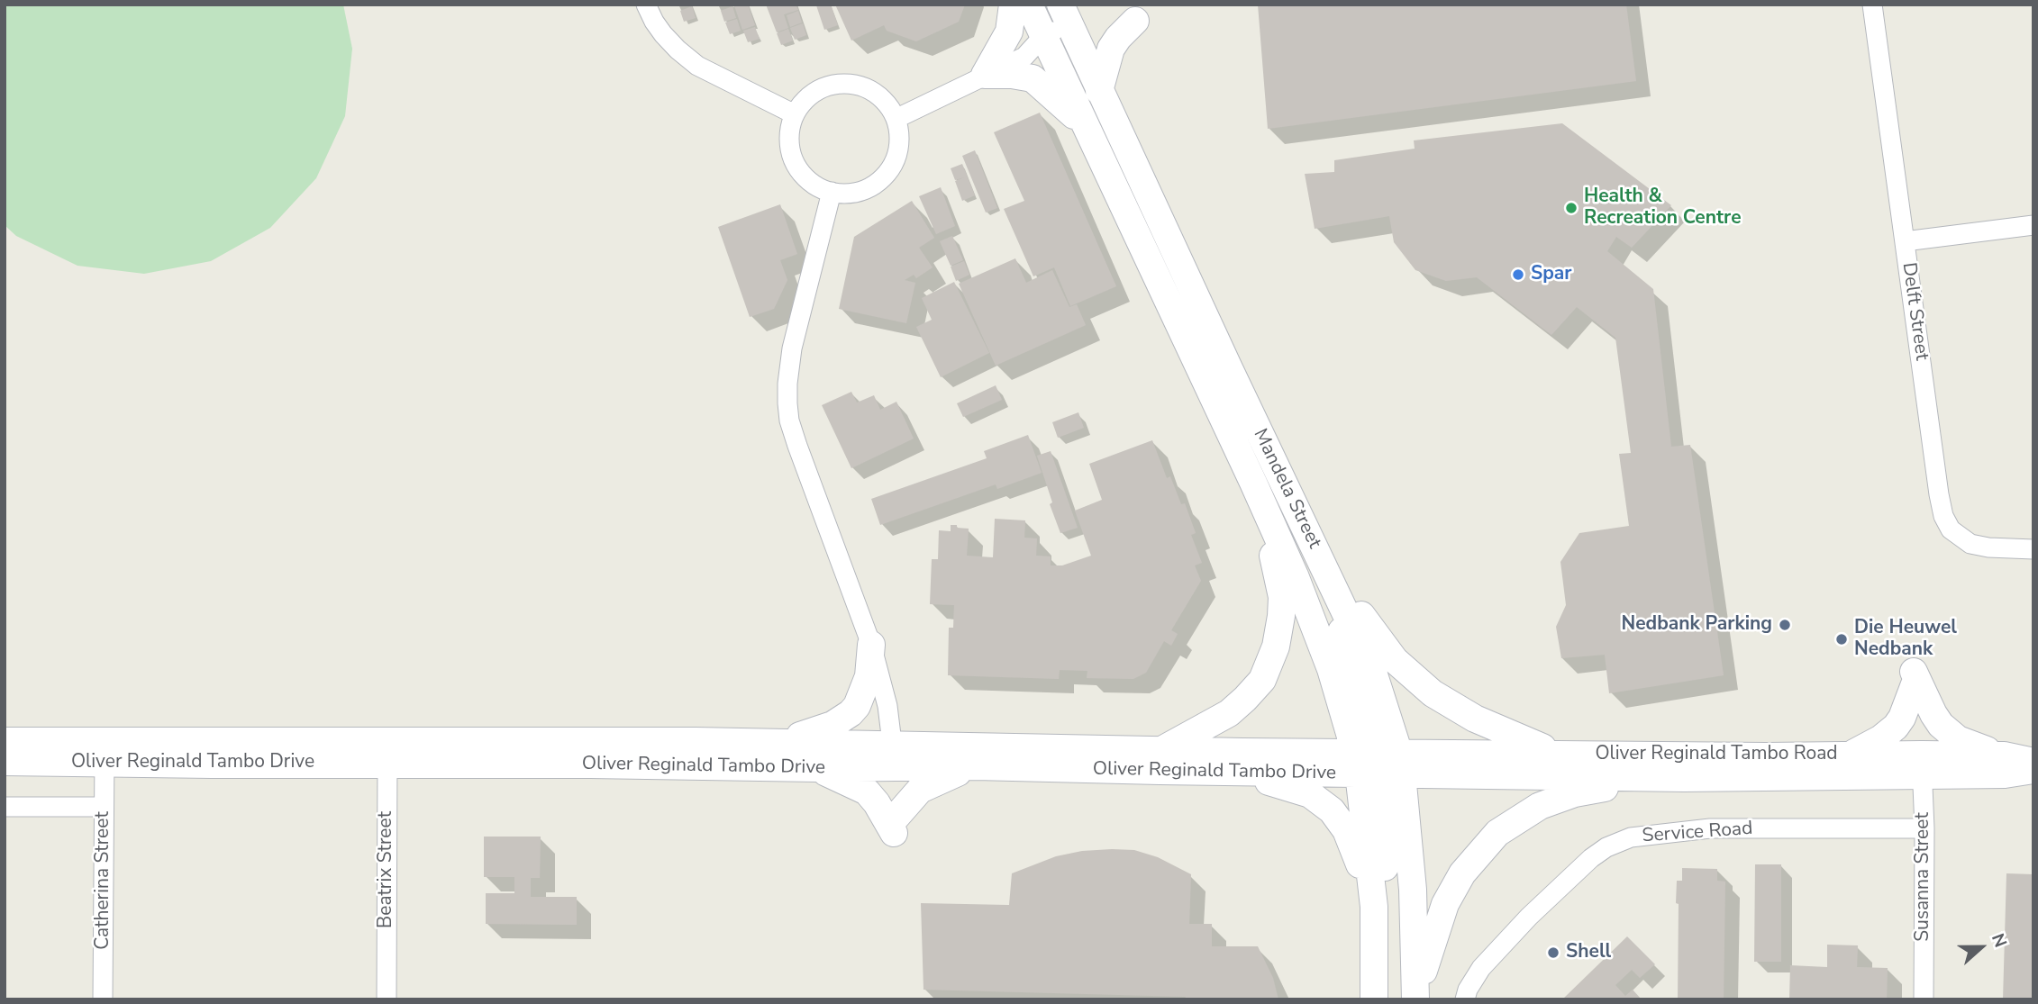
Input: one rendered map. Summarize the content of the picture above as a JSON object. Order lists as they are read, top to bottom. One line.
{"streets":{"main road":["Mandela Street","Oliver Reginald Tambo Road","Oliver Reginald Tambo Drive"],"street":["Delft Street","Service Road","Beatrix Street","Susanna Street","Catherina Street"]},"crossings":[["Mandela Street","Oliver Reginald Tambo Road"],["Mandela Street","Oliver Reginald Tambo Drive"],["Oliver Reginald Tambo Road","Oliver Reginald Tambo Drive"],["Oliver Reginald Tambo Road","Susanna Street"],["Oliver Reginald Tambo Drive","Beatrix Street"],["Oliver Reginald Tambo Drive","Catherina Street"],["Service Road","Susanna Street"]],"places":["Health & Recreation Centre","Spar","Nedbank Parking","Die Heuwel Nedbank","Shell"],"north":"right"}
